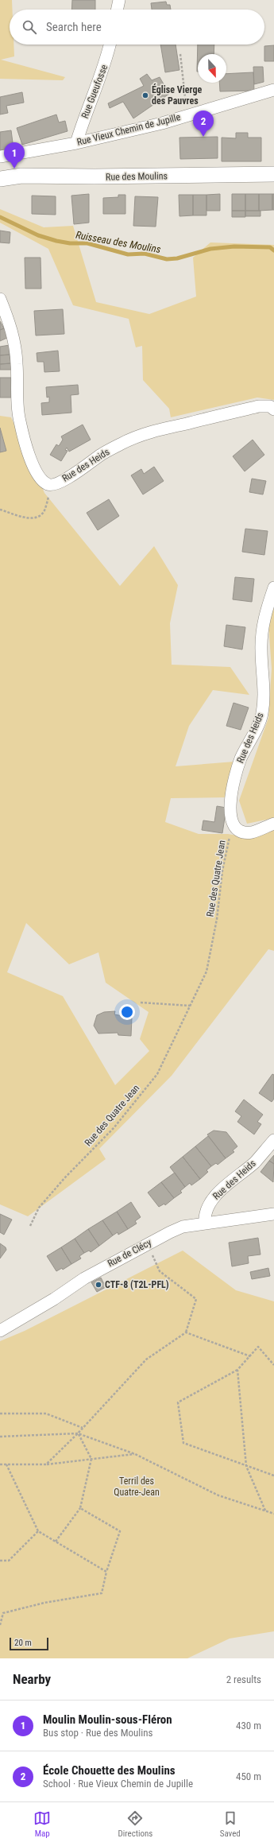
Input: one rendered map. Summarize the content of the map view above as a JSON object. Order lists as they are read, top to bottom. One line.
{"streets":{"street":["Rue Gueufosse","Rue Vieux Chemin de Jupille","Rue des Moulins","Rue des Heids","Rue de Clécy"],"path":["Rue des Quatre Jean"]},"crossings":[["Rue Gueufosse","Rue Vieux Chemin de Jupille"],["Rue des Heids","Rue des Quatre Jean"],["Rue des Heids","Rue de Clécy"]],"water":["Ruisseau des Moulins"],"parks":["Terril des Quatre-Jean"],"places":["Église Vierge des Pauvres","CTF-8 (T2L-PFL)"],"scale_bar":"20 m","north":"bottom","page":{"search":"Search here","pins":["2","1"],"scale":"20 m","heading":["Nearby","2 results"],"list":[{"mark":"1","name":"Moulin Moulin-sous-Fléron","note":"Bus stop · Rue des Moulins","value":"430 m"},{"mark":"2","name":"École Chouette des Moulins","note":"School · Rue Vieux Chemin de Jupille","value":"450 m"}],"nav":["Map","Directions","Saved"]}}
